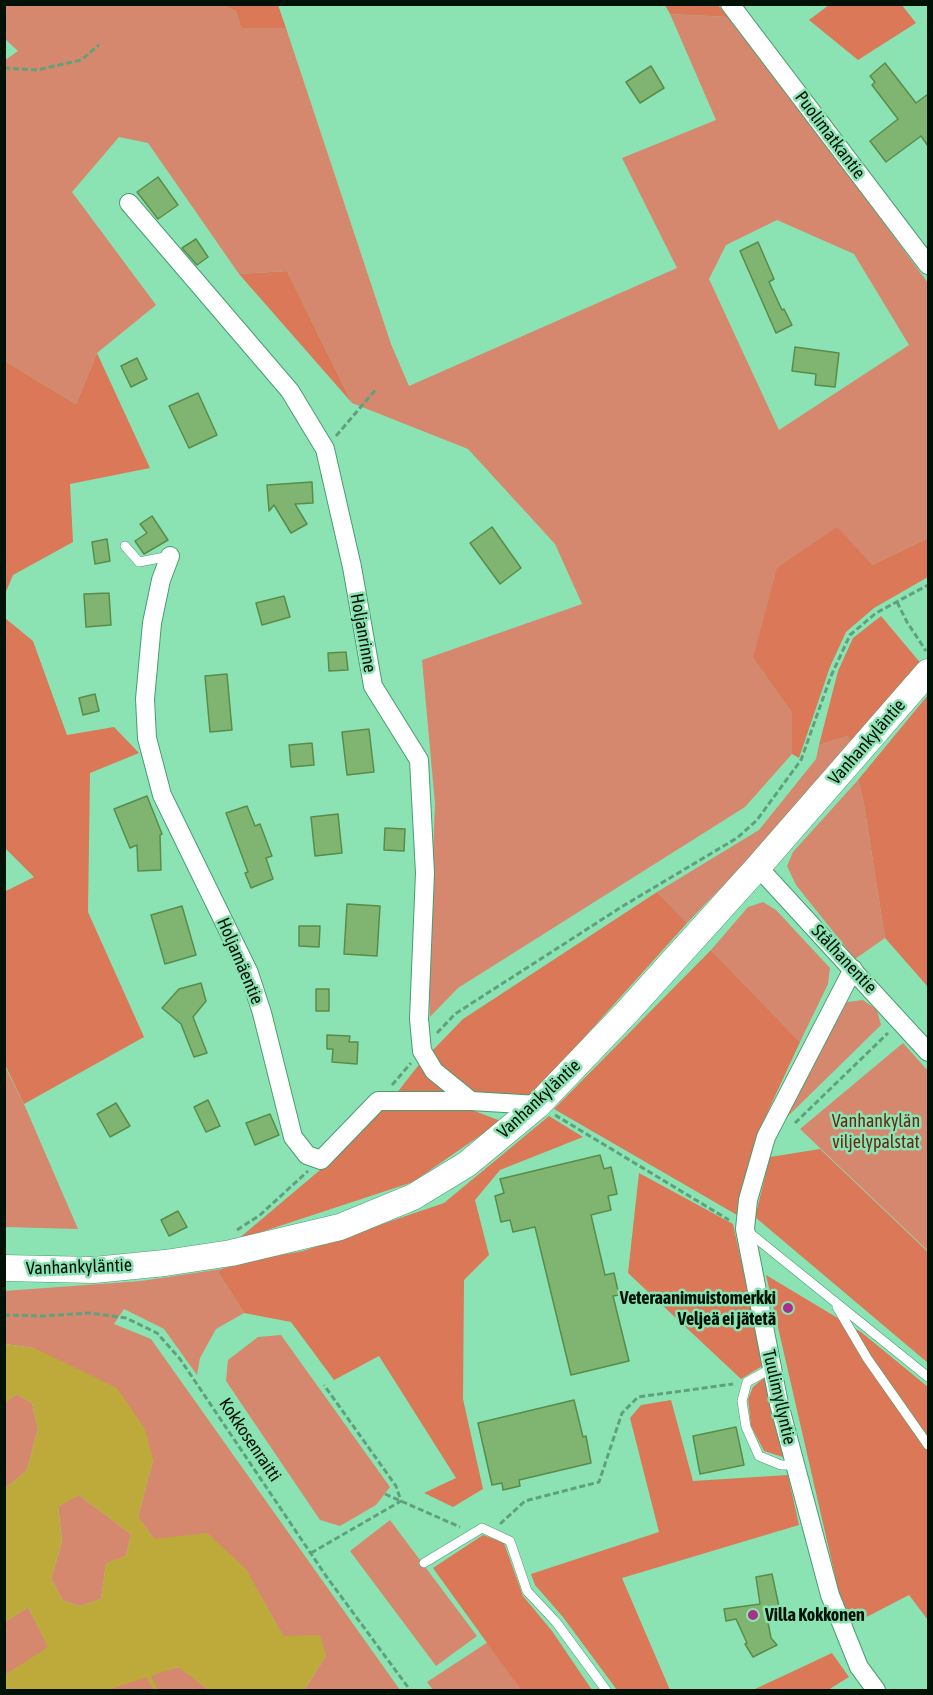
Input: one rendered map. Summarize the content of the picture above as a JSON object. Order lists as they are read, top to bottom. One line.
{"streets":{"street":["Puolimatkantie","Holjanrinne","Vanhankyläntie","Stålhanentie","Holjamäentie","Tuulimyllyntie"],"path":["Kokkosenraitti"]},"crossings":[["Vanhankyläntie","Stålhanentie"],["Stålhanentie","Tuulimyllyntie"]],"parks":["Vanhankylän viljelypalstat"],"places":["Veteraanimuistomerkki Veljeä ei jätetä","Villa Kokkonen"]}
